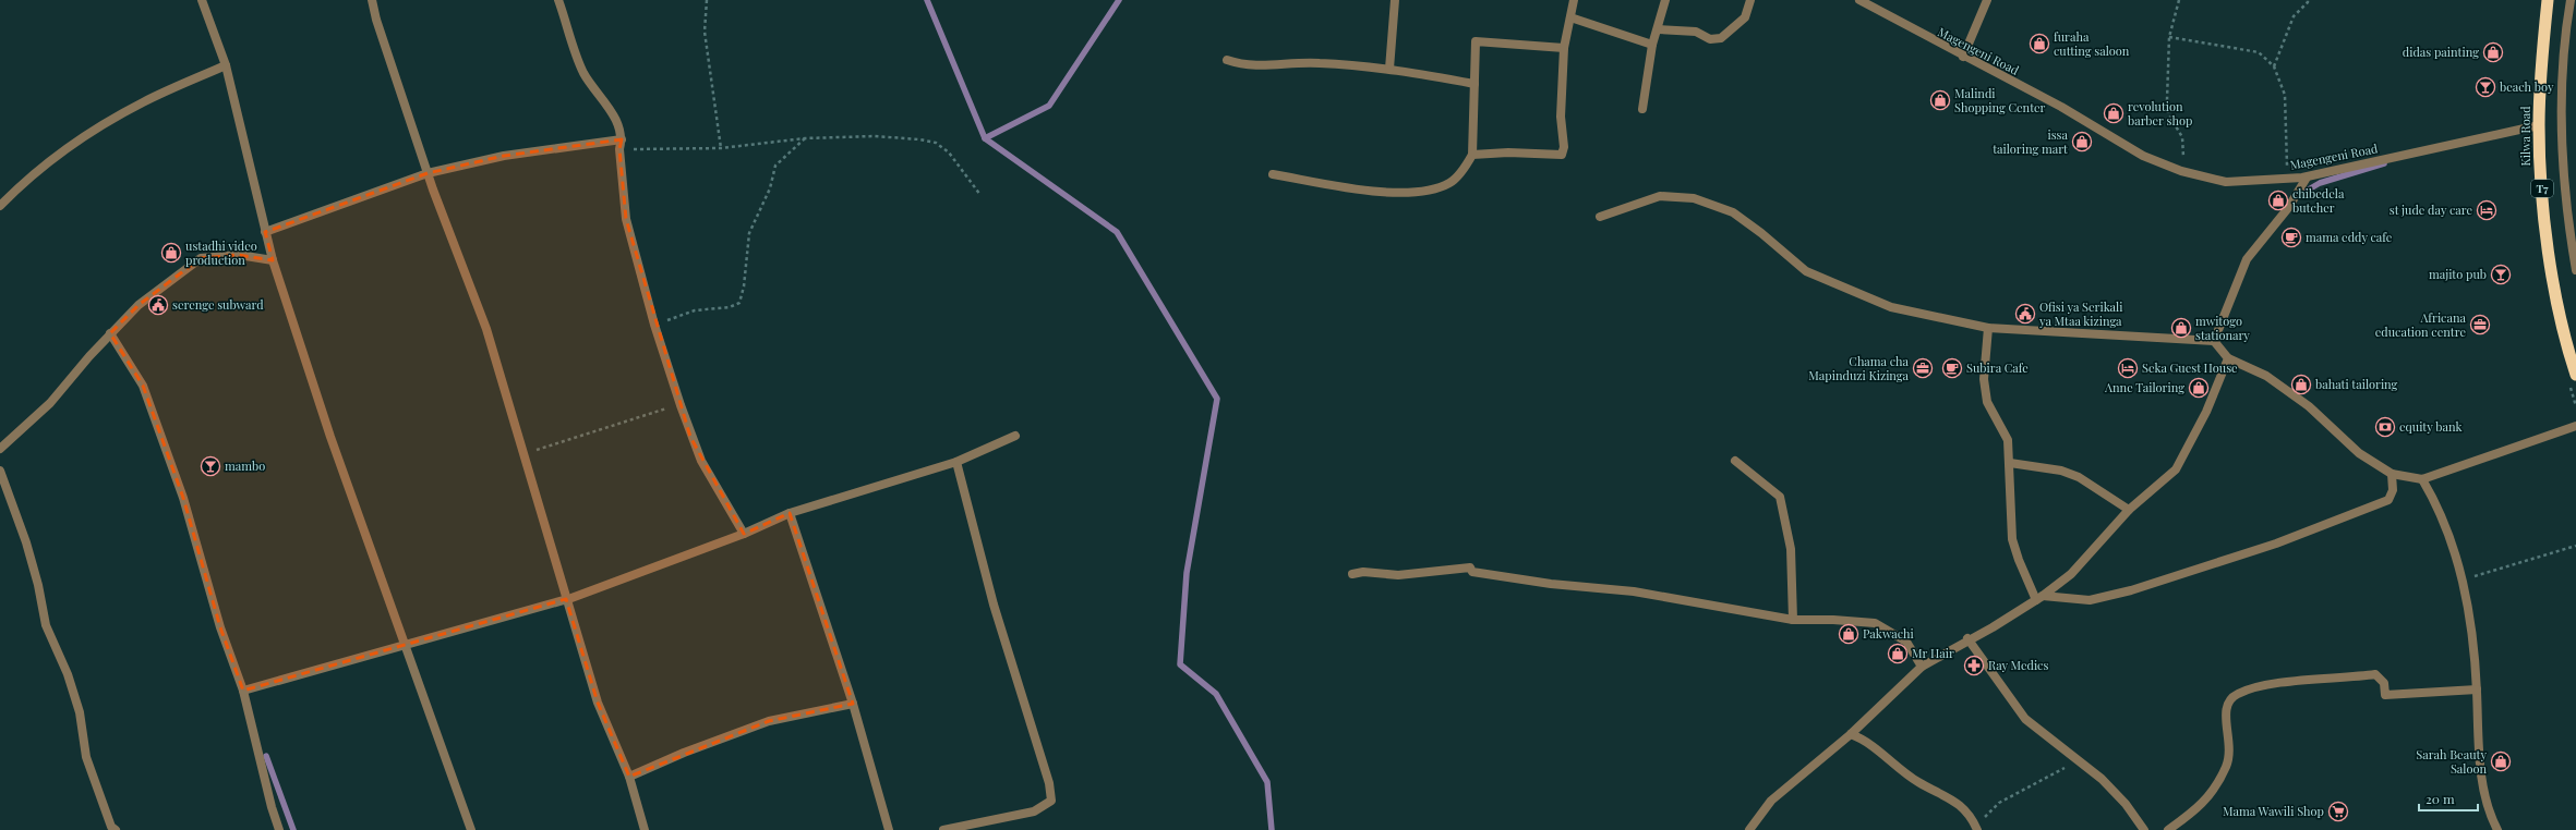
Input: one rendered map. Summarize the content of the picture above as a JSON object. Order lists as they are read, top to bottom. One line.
{"streets":{"highway":["Kilwa Road","T7"],"street":["Magengeni Road"]},"crossings":[["Magengeni Road","Kilwa Road"]],"places":{"shop":["furaha cutting saloon","didas painting","Malindi Shopping Center","revolution barber shop","issa tailoring mart","chibedela butcher","ustadhi video production","mwitogo stationary","bahati tailoring","Anne Tailoring","Pakwachi","Mr Hair","Sarah Beauty Saloon"],"bar":["beach boy","majito pub","mambo"],"hotel":["st jude day care","Seka Guest House"],"cafe":["mama eddy cafe","Subira Cafe"],"public building":["serenge subward","Ofisi ya Serikali ya Mtaa kizinga"],"office":["Africana education centre","Chama cha Mapinduzi Kizinga"],"bank":["equity bank"],"pharmacy":["Ray Medics"],"supermarket":["Mama Wawili Shop"]},"scale_bar":"20 m"}
